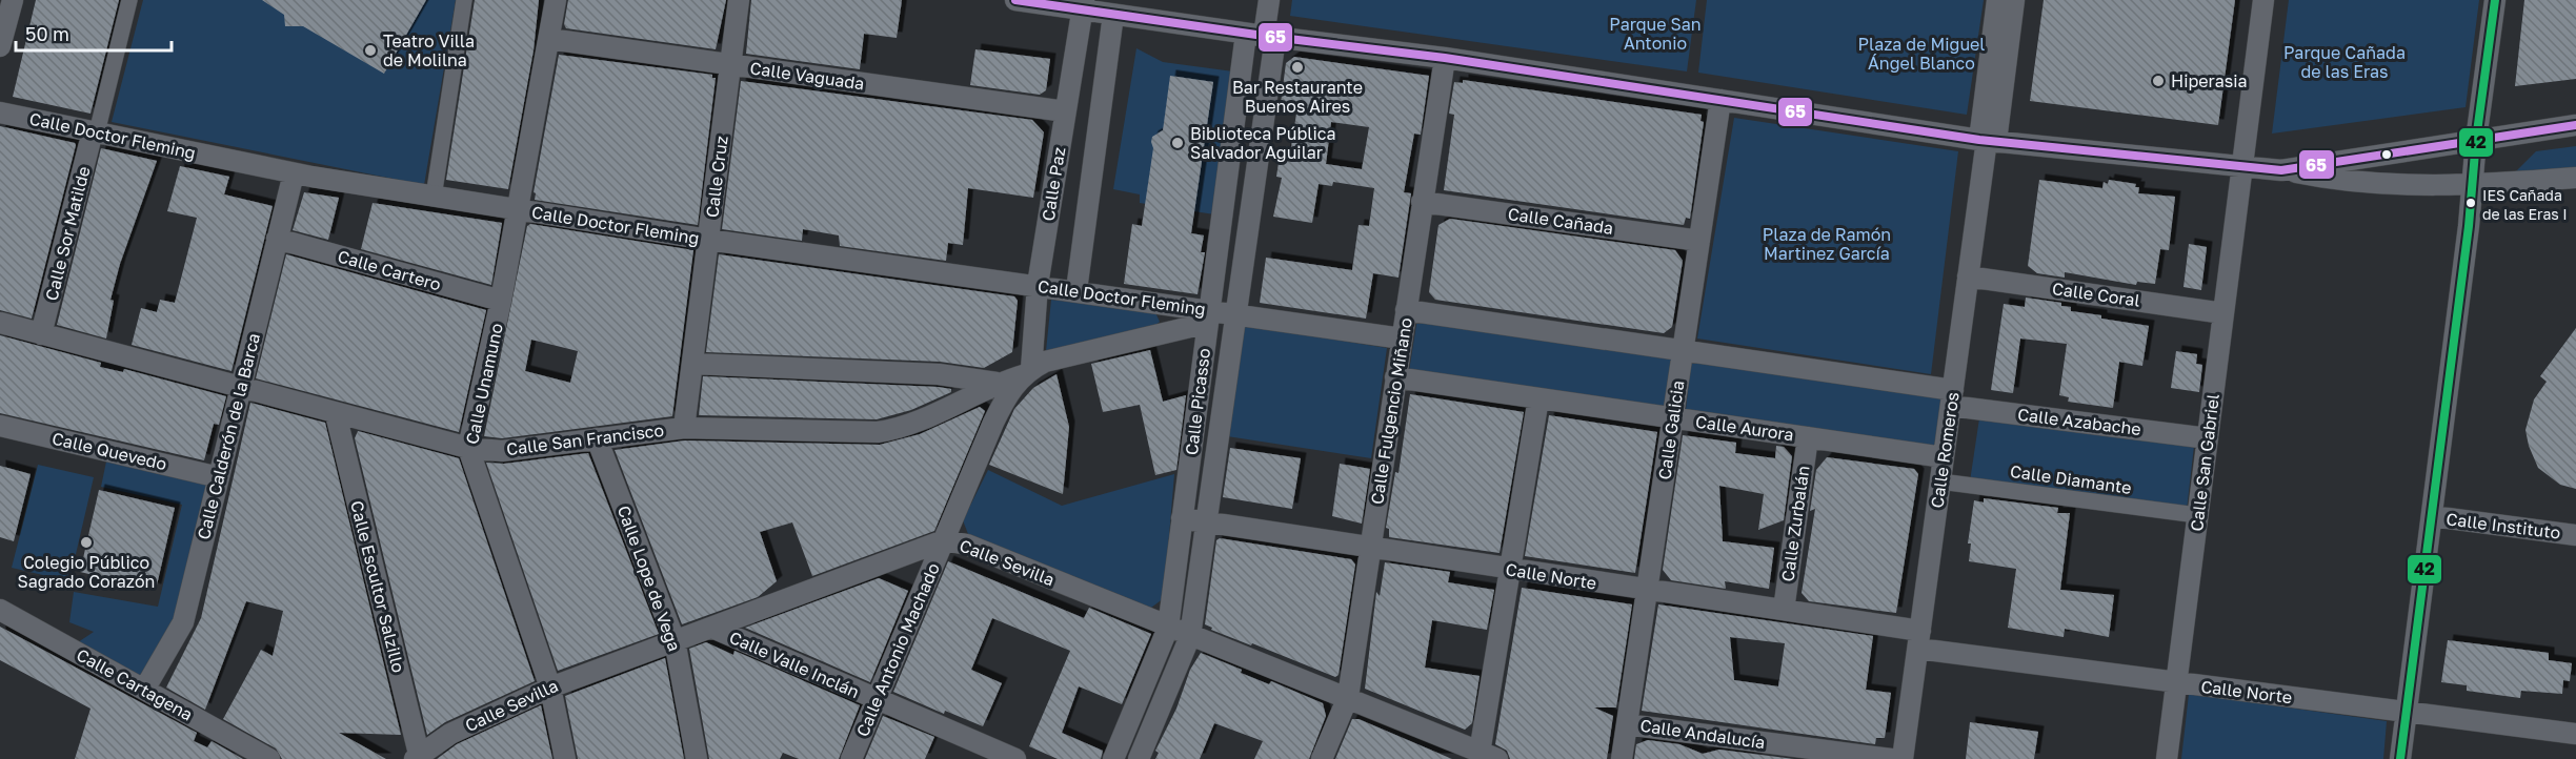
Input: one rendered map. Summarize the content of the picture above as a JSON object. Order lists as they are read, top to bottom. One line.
{"streets":{"street":["Calle Vaguada","Calle Doctor Fleming","Calle Cruz","Calle Paz","Calle Cañada","Calle Sor Matilde","Calle Cartero","Calle Coral","Calle Unamuno","Calle Picasso","Calle Fulgencio Miñano","Calle Azabache","Calle Aurora","Calle Galicia","Calle Calderón de la Barca","Calle San Francisco","Calle Romeros","Calle Quevedo","Calle San Gabriel","Calle Diamante","Calle Zurbalán","Calle Instituto","Calle Sevilla","Calle Norte","Calle Lope de Vega","Calle Escultor Salzillo","Calle Antonio Machado","Calle Valle Inclán","Calle Cartagena","Calle Andalucía"]},"crossings":[["Calle Vaguada","Calle Cruz"],["Calle Vaguada","Calle Paz"],["Calle Vaguada","Calle Unamuno"],["Calle Doctor Fleming","Calle Cruz"],["Calle Doctor Fleming","Calle Paz"],["Calle Doctor Fleming","Calle Sor Matilde"],["Calle Doctor Fleming","Calle Unamuno"],["Calle Doctor Fleming","Calle Picasso"],["Calle Doctor Fleming","Calle Calderón de la Barca"],["Calle Cruz","Calle San Francisco"],["Calle Paz","Calle San Francisco"],["Calle Paz","Calle Antonio Machado"],["Calle Cañada","Calle Fulgencio Miñano"],["Calle Cañada","Calle Galicia"],["Calle Sor Matilde","Calle San Francisco"],["Calle Cartero","Calle Unamuno"],["Calle Cartero","Calle Calderón de la Barca"],["Calle Coral","Calle Romeros"],["Calle Coral","Calle San Gabriel"],["Calle Unamuno","Calle San Francisco"],["Calle Unamuno","Calle Sevilla"],["Calle Picasso","Calle Sevilla"],["Calle Picasso","Calle Norte"],["Calle Fulgencio Miñano","Calle Aurora"],["Calle Fulgencio Miñano","Calle Sevilla"],["Calle Fulgencio Miñano","Calle Norte"],["Calle Azabache","Calle Romeros"],["Calle Azabache","Calle San Gabriel"],["Calle Aurora","Calle Galicia"],["Calle Aurora","Calle Romeros"],["Calle Aurora","Calle Zurbalán"],["Calle Galicia","Calle Norte"],["Calle Galicia","Calle Andalucía"],["Calle Calderón de la Barca","Calle San Francisco"],["Calle Calderón de la Barca","Calle Quevedo"],["Calle Calderón de la Barca","Calle Cartagena"],["Calle San Francisco","Calle Lope de Vega"],["Calle San Francisco","Calle Escultor Salzillo"],["Calle San Francisco","Calle Antonio Machado"],["Calle Romeros","Calle Diamante"],["Calle Romeros","Calle Norte"],["Calle San Gabriel","Calle Diamante"],["Calle San Gabriel","Calle Norte"],["Calle Zurbalán","Calle Norte"],["Calle Sevilla","Calle Lope de Vega"],["Calle Sevilla","Calle Escultor Salzillo"],["Calle Sevilla","Calle Antonio Machado"],["Calle Sevilla","Calle Valle Inclán"],["Calle Antonio Machado","Calle Valle Inclán"]],"parks":["Parque San Antonio","Plaza de Miguel Ángel Blanco","Parque Cañada de las Eras","Plaza de Ramón Martinez García"],"places":["Teatro Villa de Molilna","Bar Restaurante Buenos Aires","Hiperasia","Biblioteca Pública Salvador Aguilar","IES Cañada de las Eras I","Colegio Público Sagrado Corazón"],"lines":["transit line 65","transit line 42"],"scale_bar":"50 m"}
